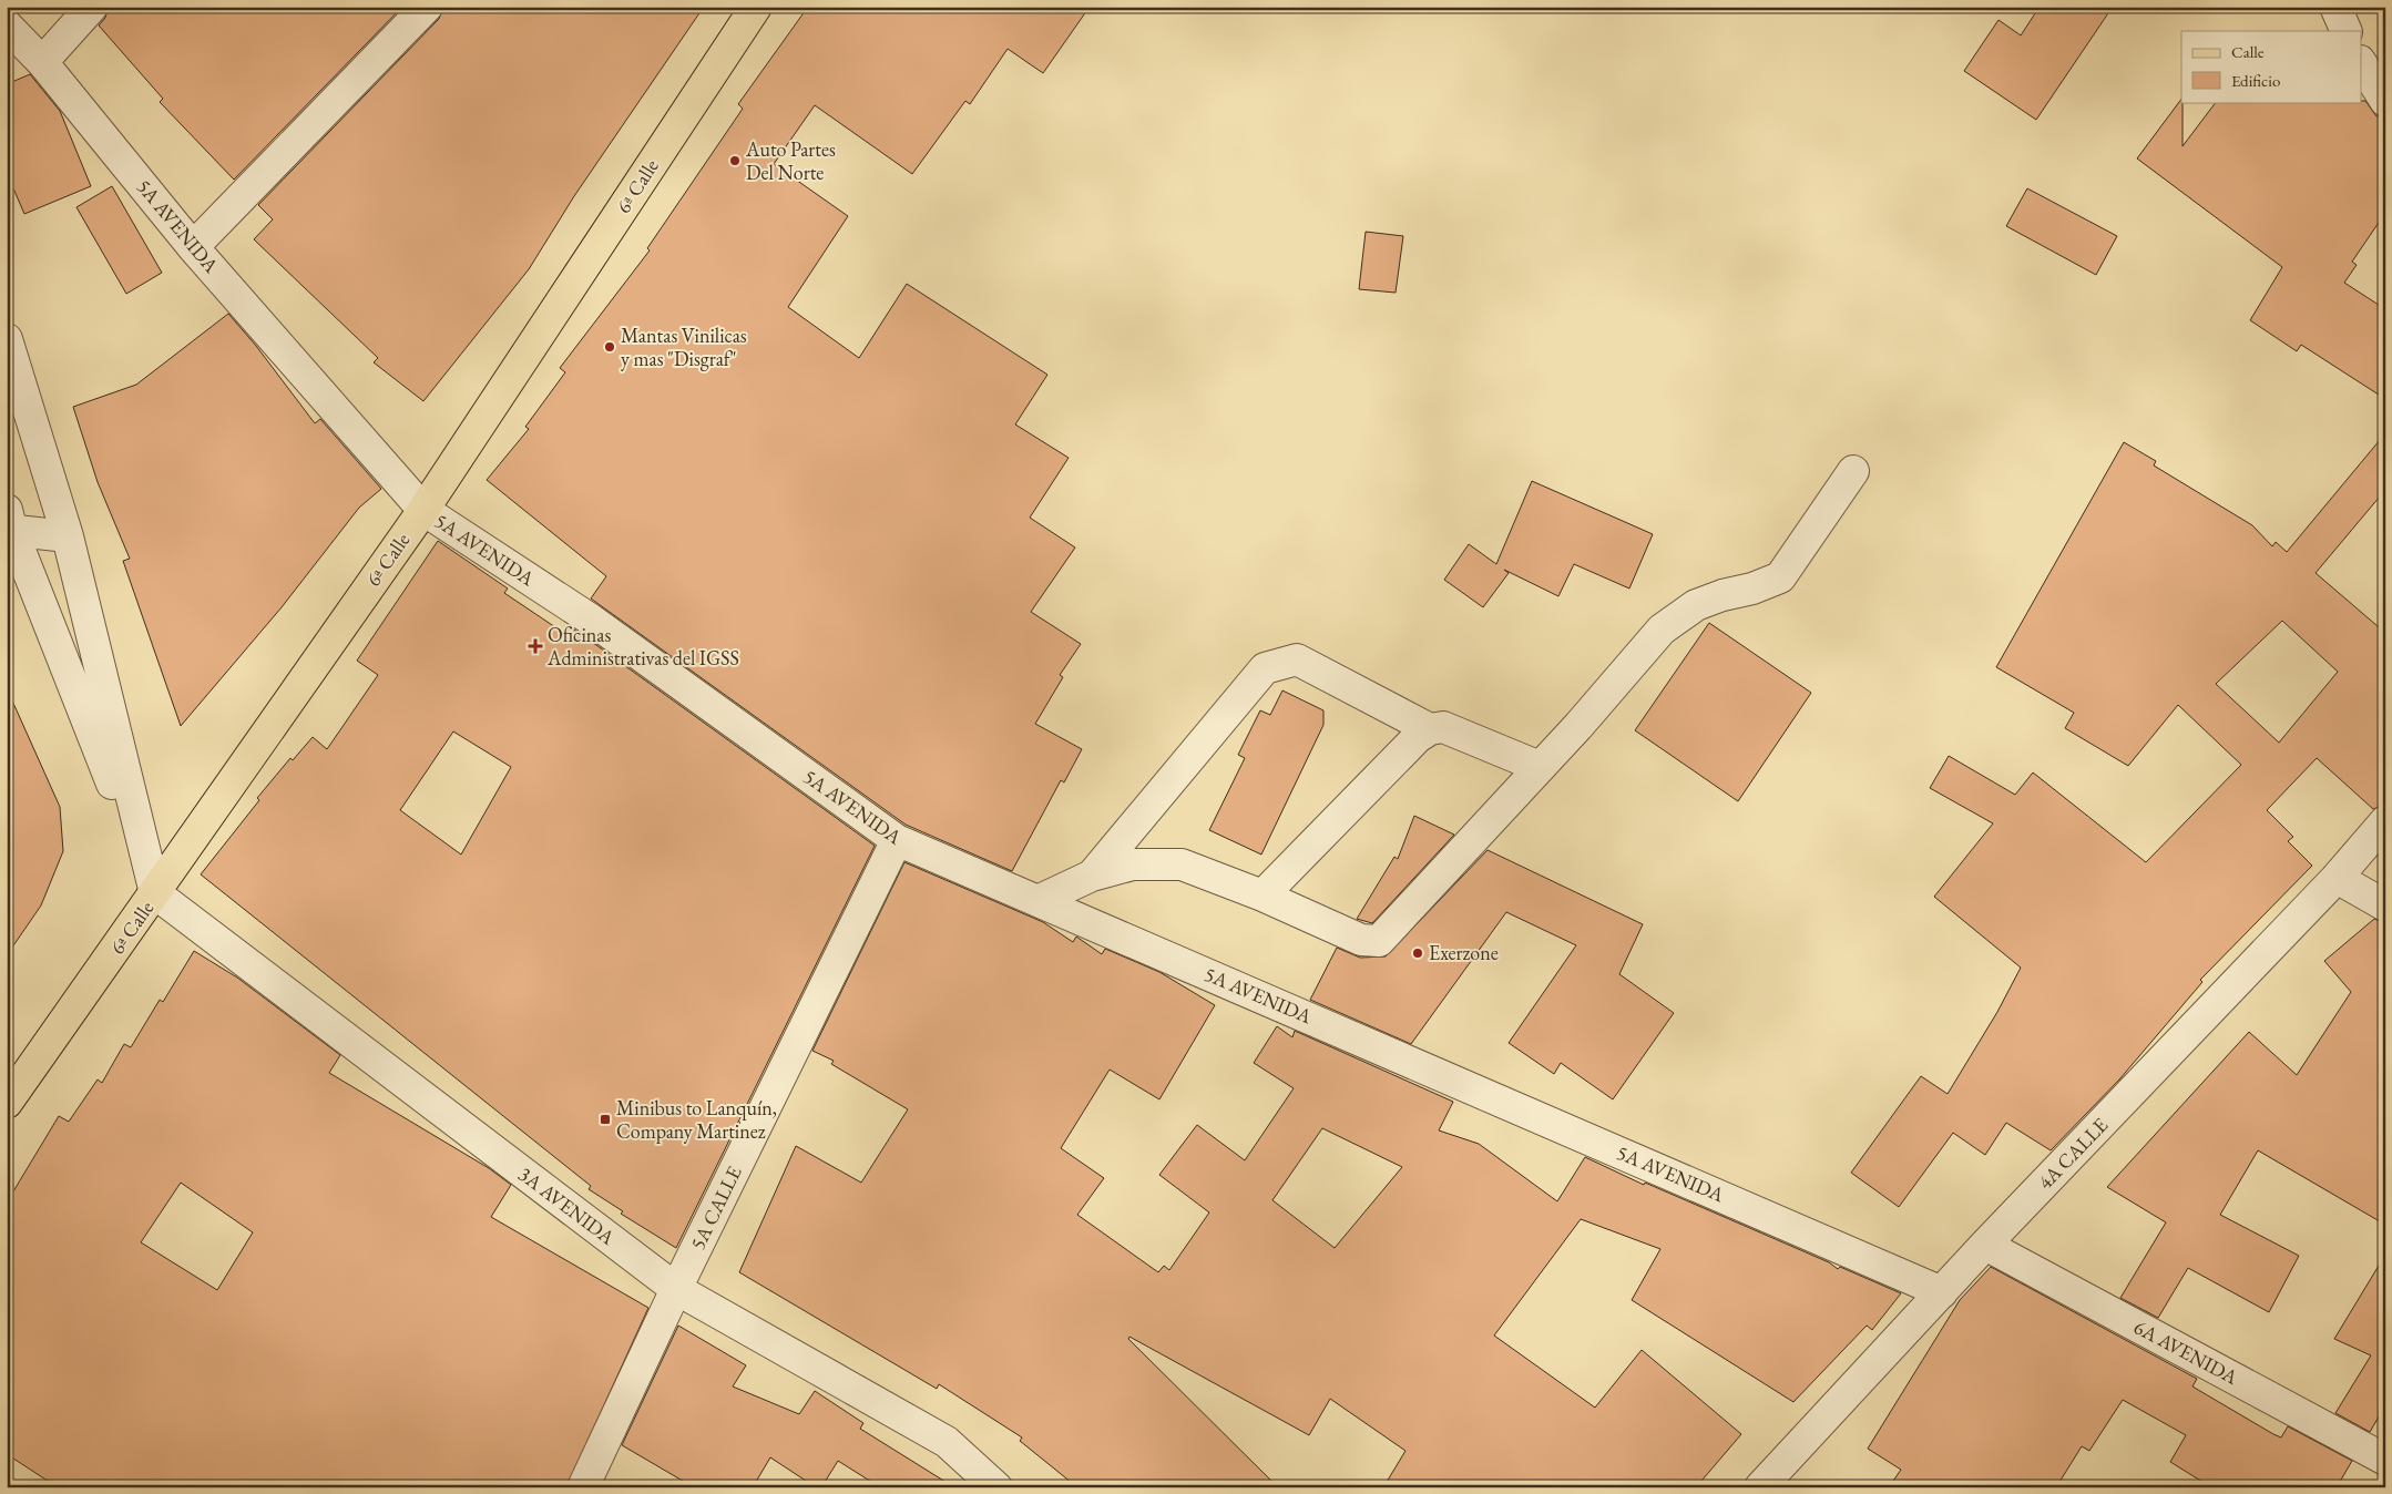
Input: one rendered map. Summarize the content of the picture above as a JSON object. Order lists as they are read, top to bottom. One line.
{"streets":{"main road":["6ª Calle"],"street":["5A AVENIDA","4A CALLE","3A AVENIDA","5A CALLE","6A AVENIDA"]},"crossings":[["6ª Calle","5A AVENIDA"],["6ª Calle","3A AVENIDA"],["5A AVENIDA","4A CALLE"],["5A AVENIDA","5A CALLE"],["4A CALLE","6A AVENIDA"],["3A AVENIDA","5A CALLE"]],"places":{"other":["Auto Partes Del Norte","Mantas Vinilicas y mas \"Disgraf\"","Exerzone"],"health":["Oficinas Administrativas del IGSS"],"transit":["Minibus to Lanquín, Company Martinez"]},"legend":["Calle","Edificio"]}
